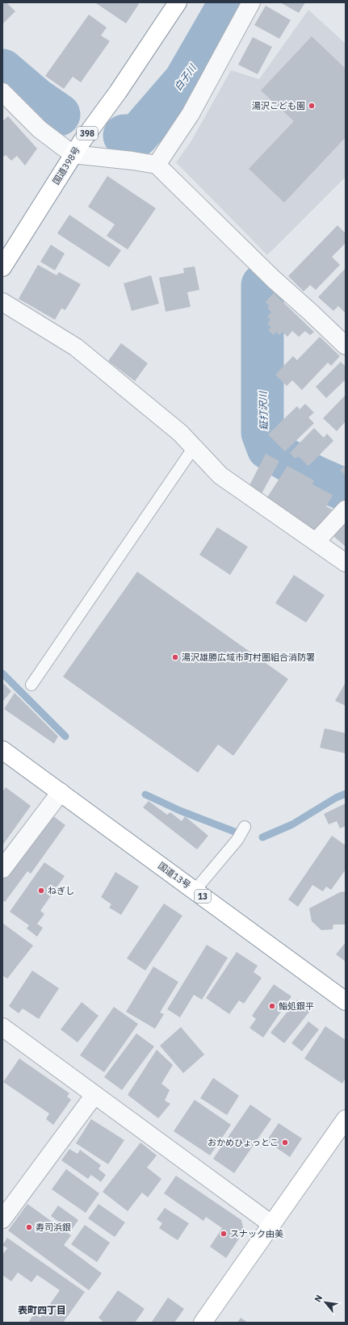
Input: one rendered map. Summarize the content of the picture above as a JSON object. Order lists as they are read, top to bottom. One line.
{"streets":{"main road":["398","国道398号","国道13号","13"]},"districts":["表町四丁目"],"water":["白子川","鉦打沢川"],"places":["湯沢こども園","湯沢雄勝広域市町村圏組合消防署","ねぎし","鮨処銀平","おかめひょっとこ","寿司浜銀","スナック由美"],"north":"top left"}
